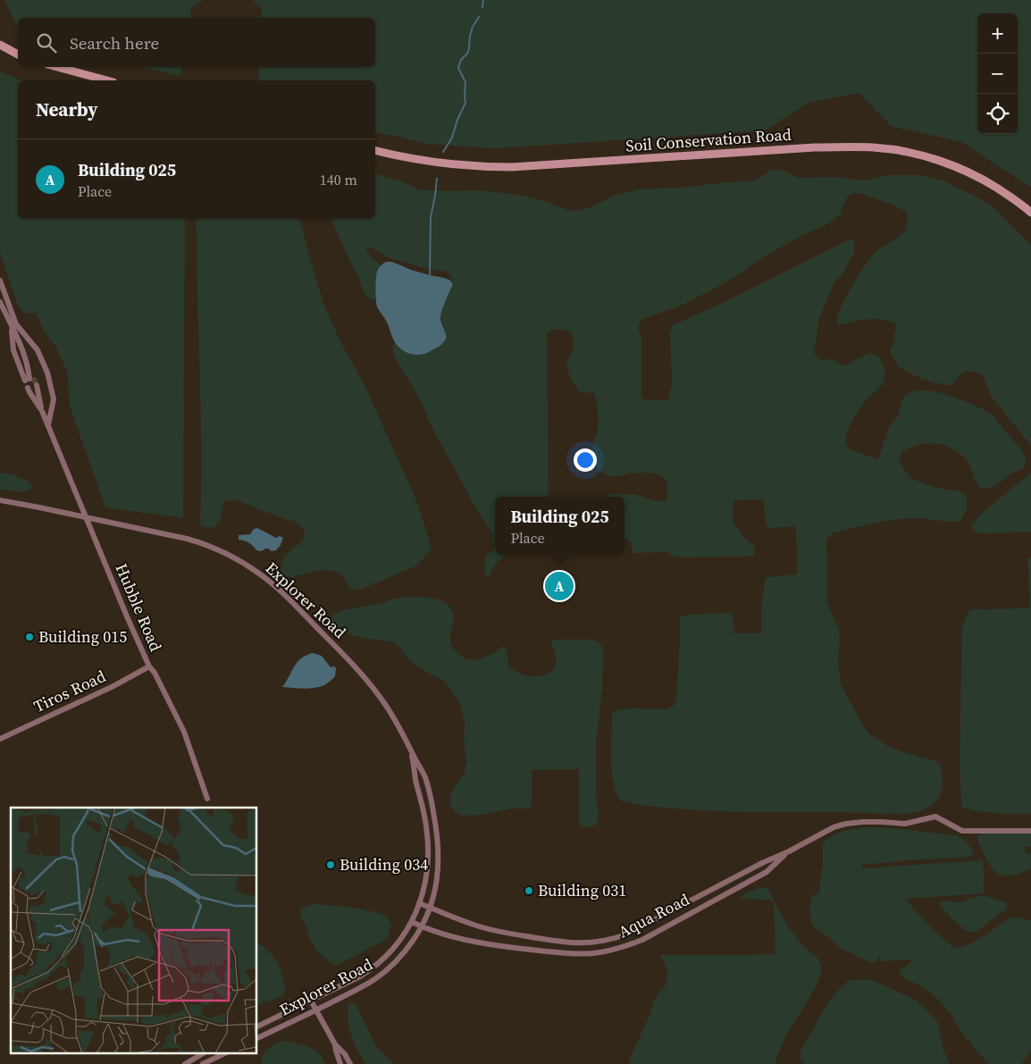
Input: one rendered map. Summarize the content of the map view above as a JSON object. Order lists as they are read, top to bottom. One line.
{"streets":{"main road":["Soil Conservation Road"],"street":["Explorer Road","Hubble Road","Tiros Road","Aqua Road"]},"crossings":[["Explorer Road","Hubble Road"],["Explorer Road","Aqua Road"],["Hubble Road","Tiros Road"]],"places":["Building 015","Building 034","Building 031"],"page":{"map_buttons":["+","−"],"search":"Search here","heading":"Nearby","list":[{"mark":"A","name":"Building 025","note":"Place","value":"140 m"}],"popup":["Building 025","Place"],"pins":"A"}}
